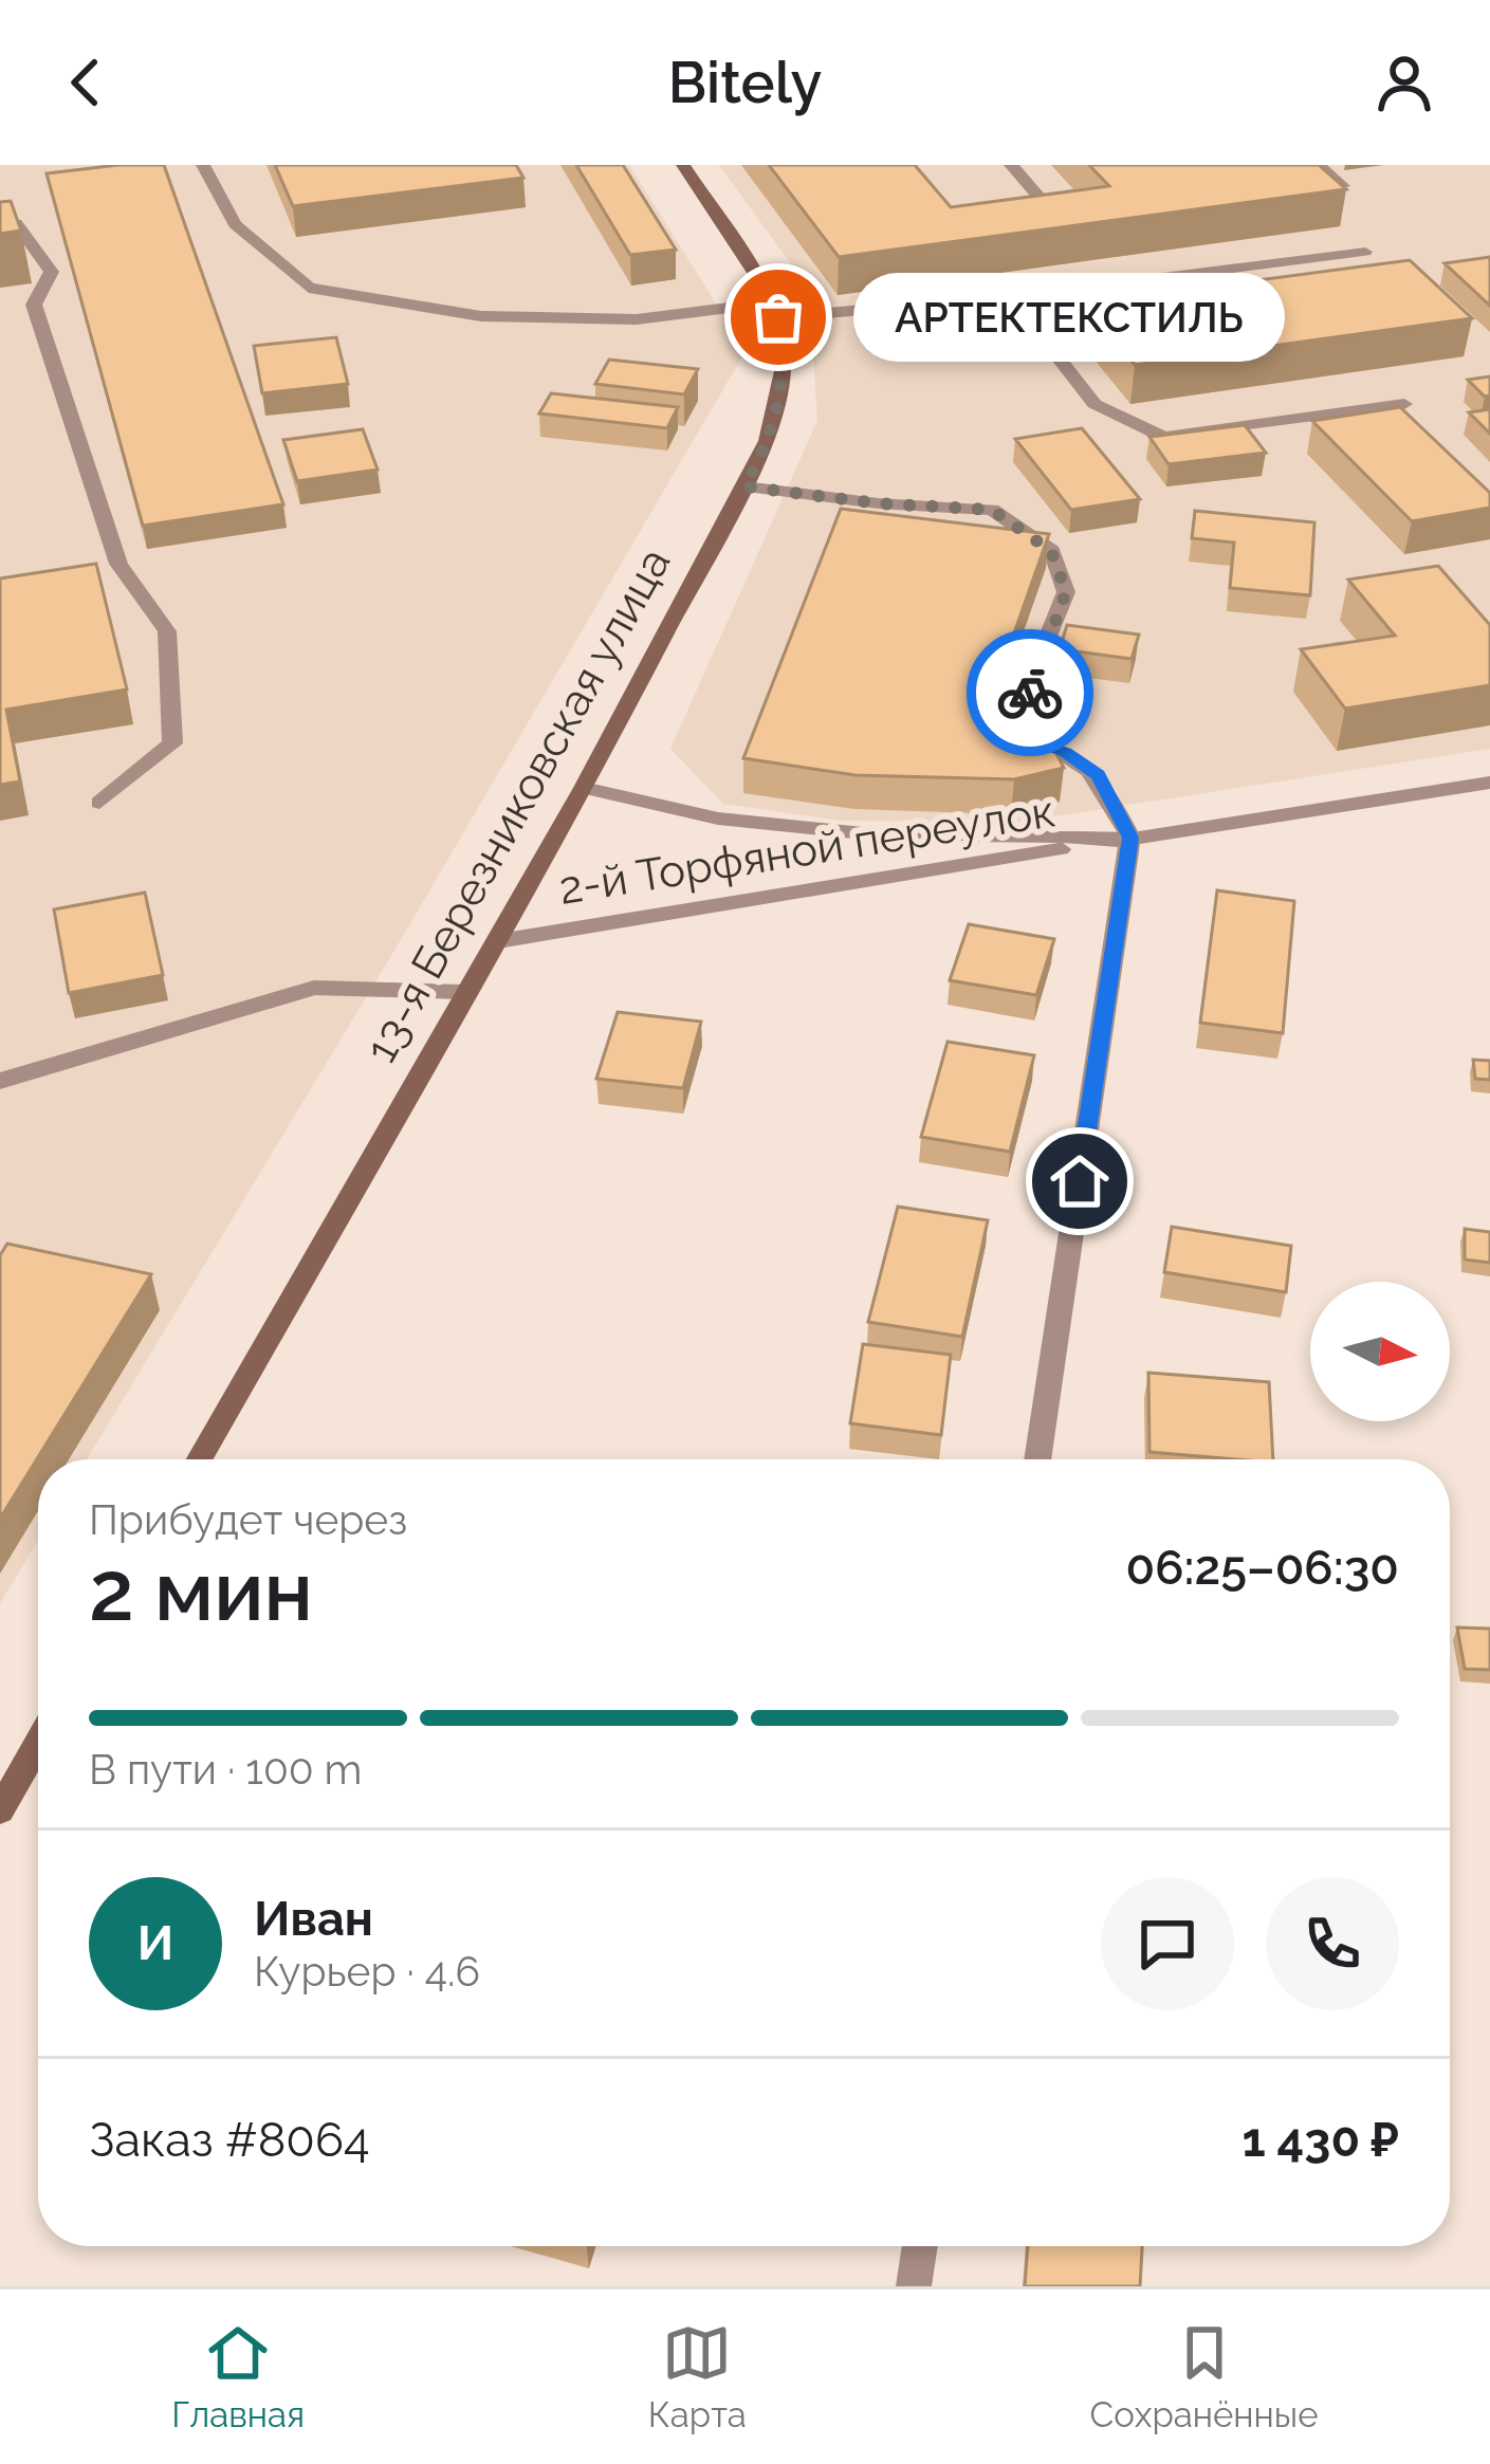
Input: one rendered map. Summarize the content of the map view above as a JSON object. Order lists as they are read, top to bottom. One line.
{"streets":{"street":["13-я Березниковская улица","2-й Торфяной переулок"]},"crossings":[["13-я Березниковская улица","2-й Торфяной переулок"]],"places":["АРТЕКТЕКСТИЛЬ"],"north":"right","page":{"header":"Bitely","bubble":"АРТЕКТЕКСТИЛЬ","heading":["2 мин","Прибудет через","06:25–06:30"],"panel":["Иван","Курьер · 4.6","Заказ #8064","1 430 ₽"],"bar":"В пути · 100 m","round":"И","tabs":["Главная","Карта","Сохранённые"]}}
